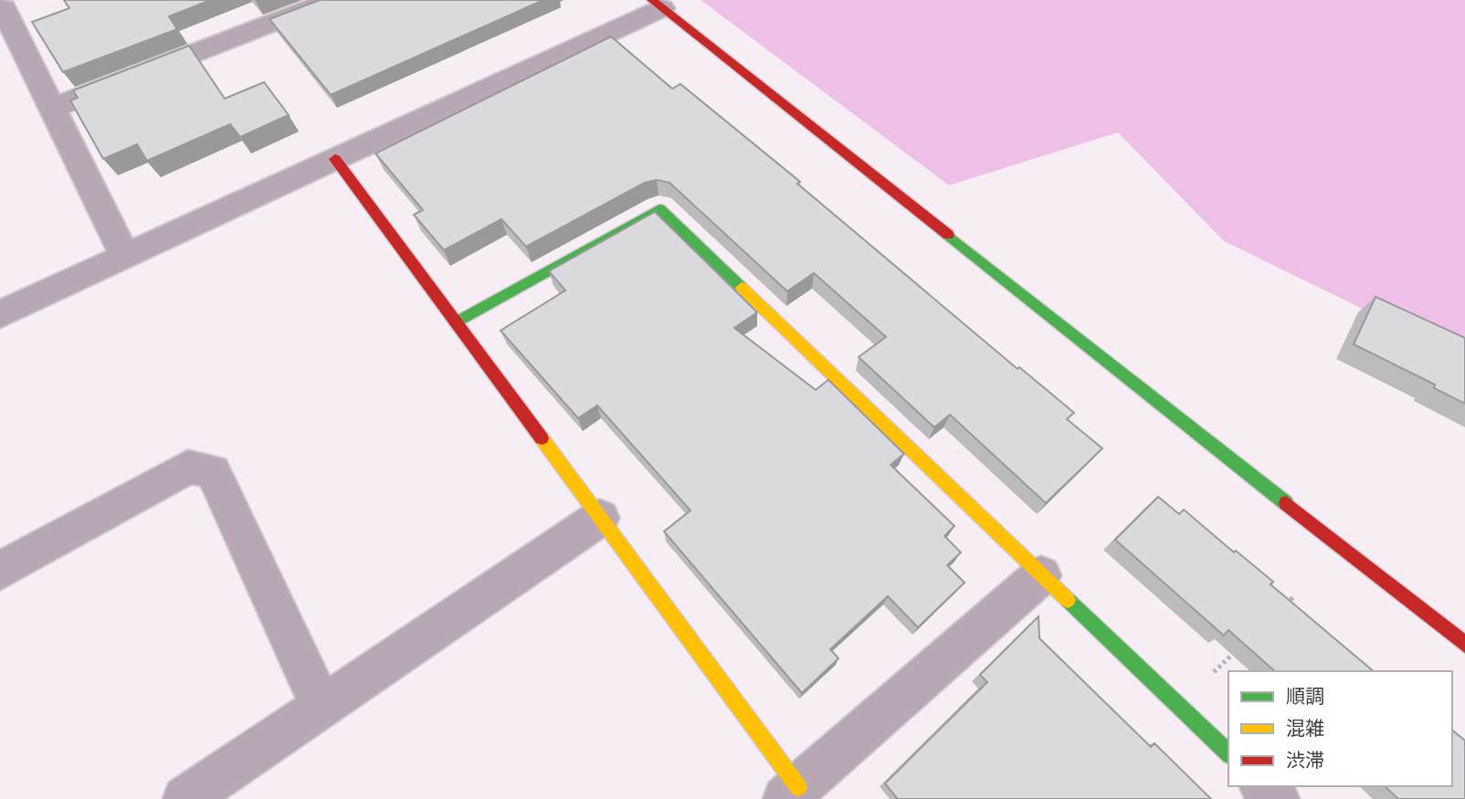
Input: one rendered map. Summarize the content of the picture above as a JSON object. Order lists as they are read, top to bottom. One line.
{"legend":["順調","混雑","渋滞"]}
